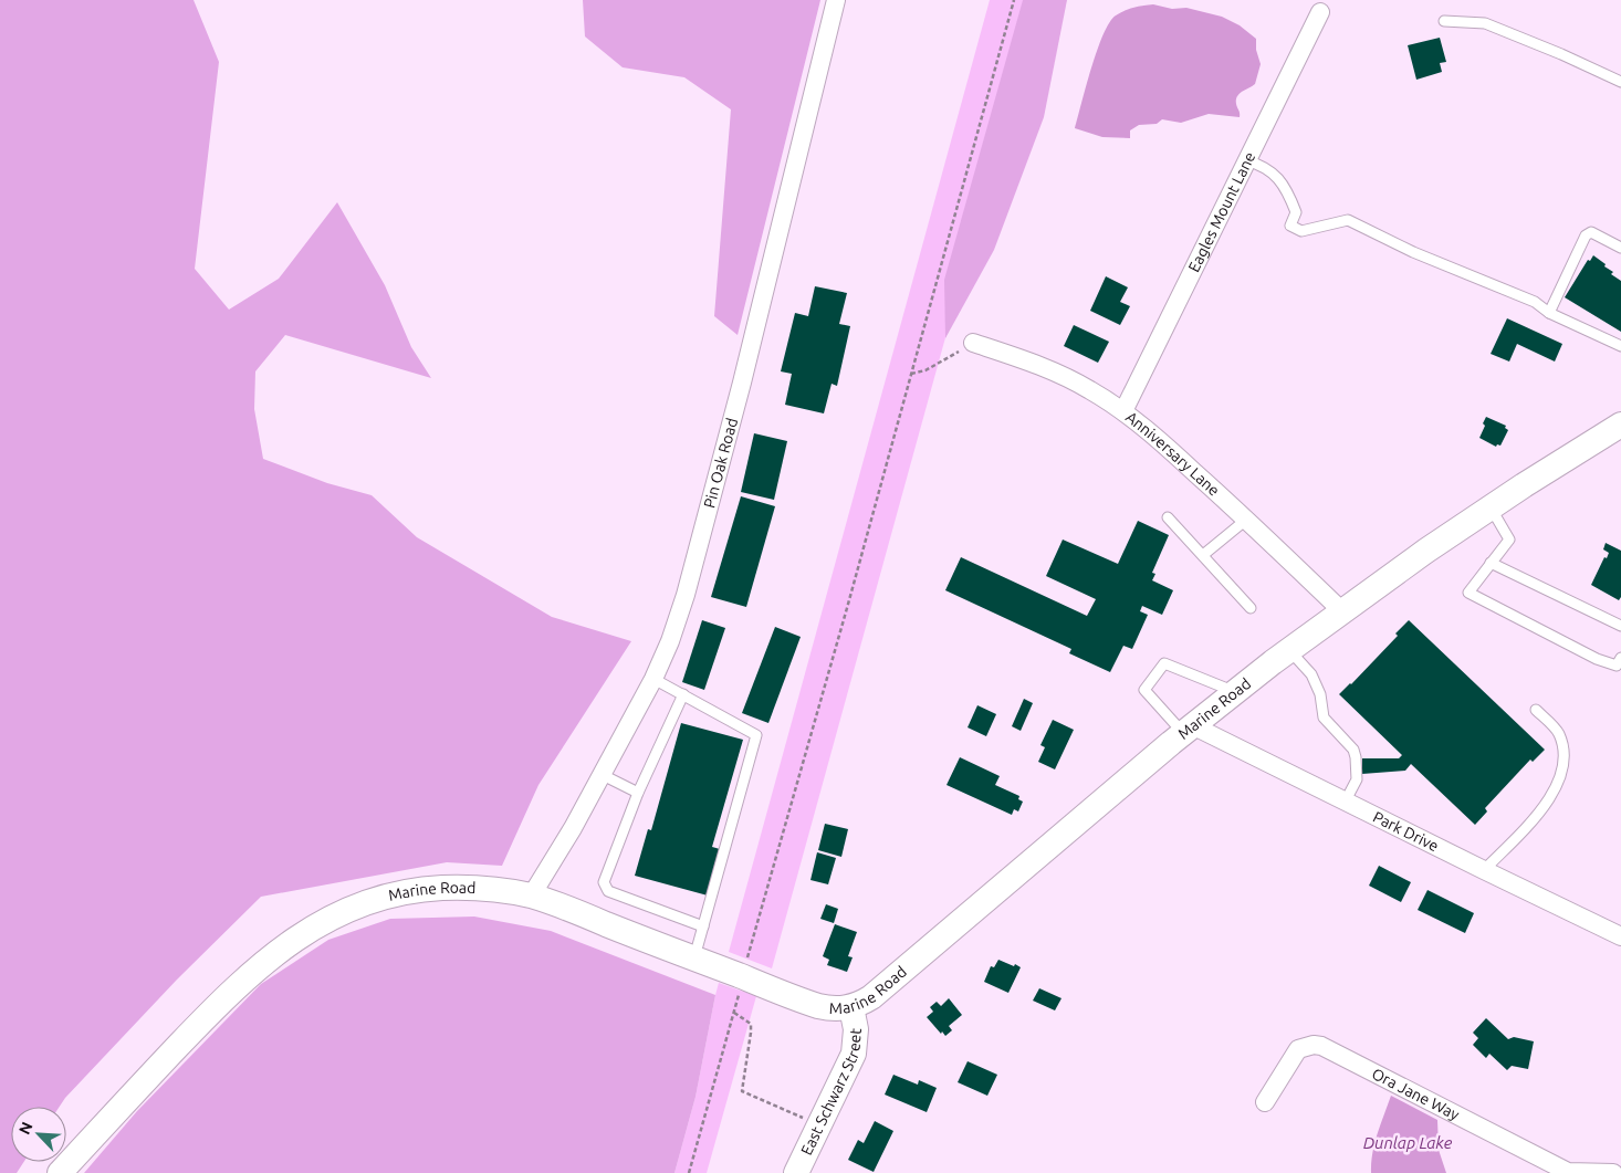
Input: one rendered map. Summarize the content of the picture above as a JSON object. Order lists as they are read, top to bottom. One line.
{"streets":{"main road":["Marine Road","East Schwarz Street"],"street":["Eagles Mount Lane","Anniversary Lane","Pin Oak Road","Park Drive","Ora Jane Way"]},"crossings":[["Eagles Mount Lane","Anniversary Lane"],["Anniversary Lane","Marine Road"],["Pin Oak Road","Marine Road"],["Marine Road","Park Drive"],["Marine Road","East Schwarz Street"]],"water":["Dunlap Lake"],"north":"top left"}
